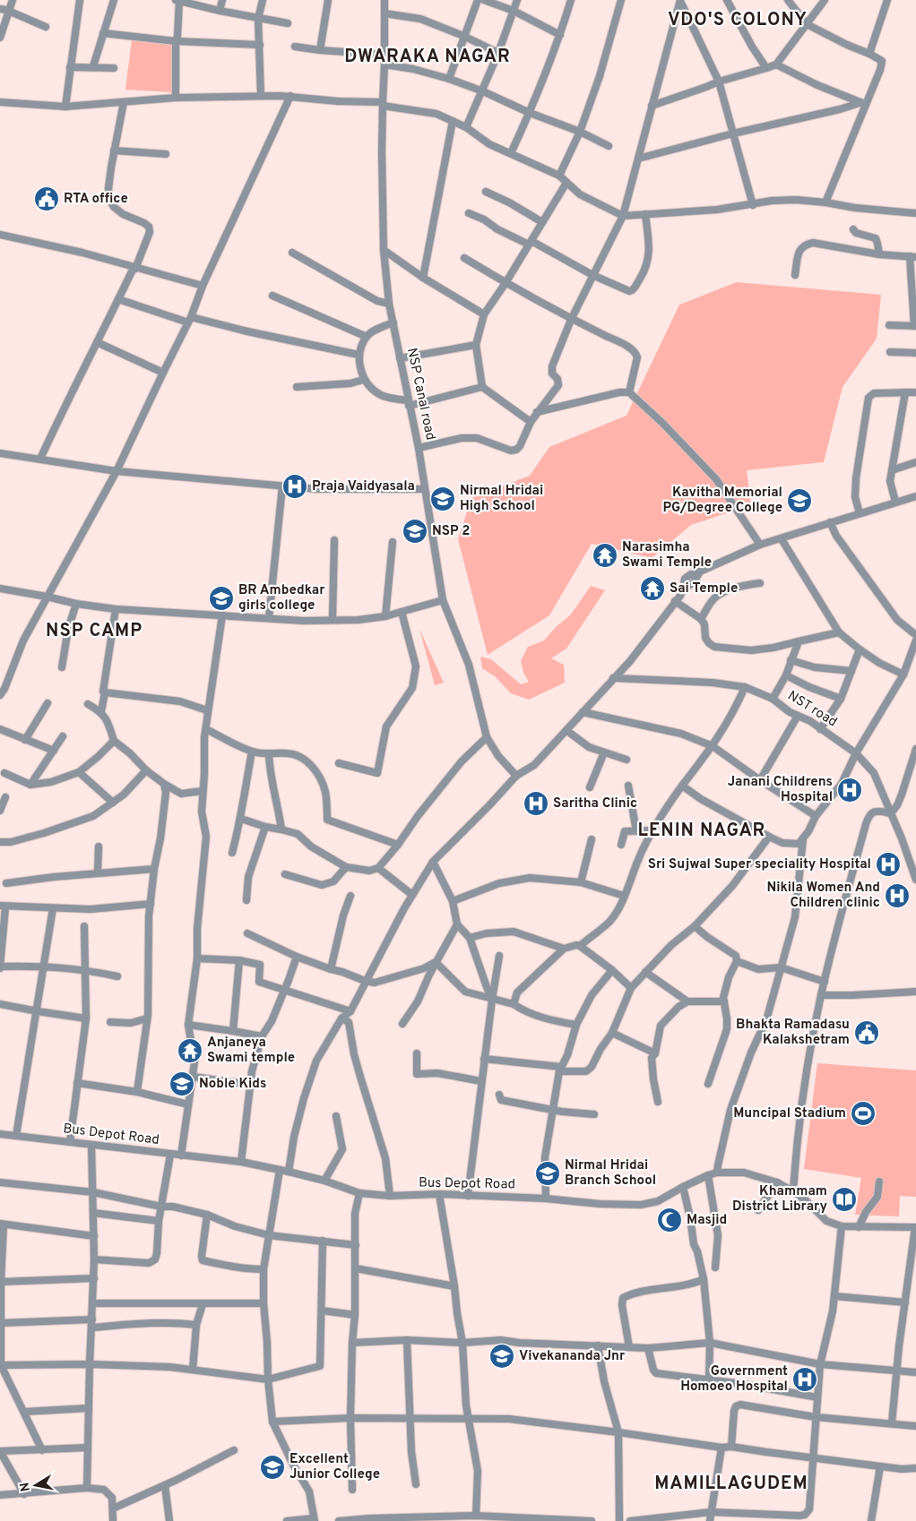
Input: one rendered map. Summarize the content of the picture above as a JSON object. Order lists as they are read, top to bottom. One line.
{"streets":{"street":["NSP Canal road","NST road","Bus Depot Road"]},"districts":["VDO'S COLONY","DWARAKA NAGAR","NSP CAMP","LENIN NAGAR","MAMILLAGUDEM"],"places":{"public building":["RTA office","Bhakta Ramadasu Kalakshetram"],"hospital":["Praja Vaidyasala","Janani Childrens Hospital","Saritha Clinic","Sri Sujwal Super speciality Hospital","Nikila Women And Children clinic","Government Homoeo Hospital"],"school or university":["Nirmal Hridai High School","Kavitha Memorial PG/Degree College","NSP 2","BR Ambedkar girls college","Noble Kids","Nirmal Hridai Branch School","Vivekananda Jnr","Excellent Junior College"],"temple":["Narasimha Swami Temple","Sai Temple","Anjaneya Swami temple"],"sports":["Muncipal Stadium"],"library":["Khammam District Library"],"mosque":["Masjid"]},"north":"left"}
